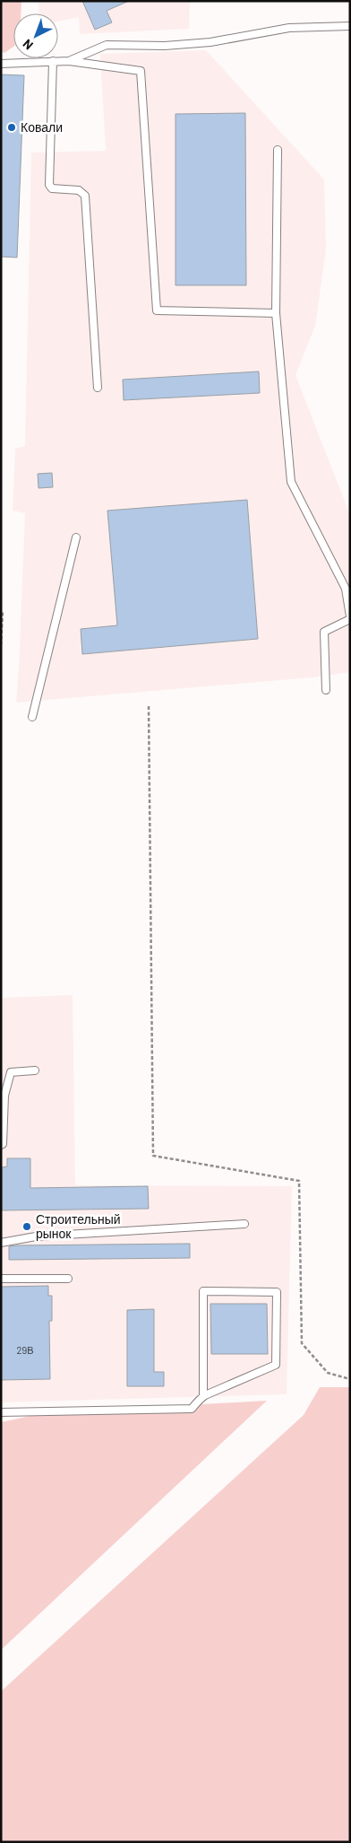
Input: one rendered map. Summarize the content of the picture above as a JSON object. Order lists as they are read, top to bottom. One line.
{"places":["Ковали","Строительный рынок"],"house_numbers":["29В"],"north":"bottom left"}
